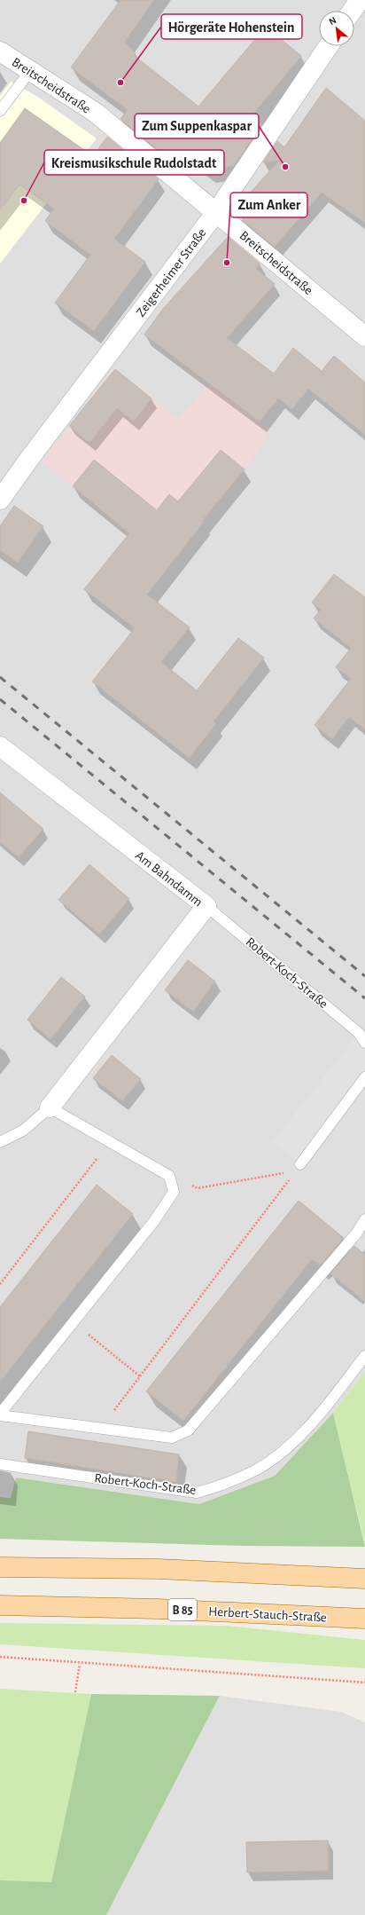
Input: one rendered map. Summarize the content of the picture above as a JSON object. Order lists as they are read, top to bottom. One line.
{"streets":{"main road":["B 85","Herbert-Stauch-Straße"],"street":["Breitscheidstraße","Zeigerheimer Straße","Am Bahndamm"],"lane":["Robert-Koch-Straße"]},"crossings":[["Breitscheidstraße","Zeigerheimer Straße"],["Am Bahndamm","Robert-Koch-Straße"]],"places":["Hörgeräte Hohenstein","Zum Suppenkaspar","Kreismusikschule Rudolstadt","Zum Anker"],"north":"top left"}
